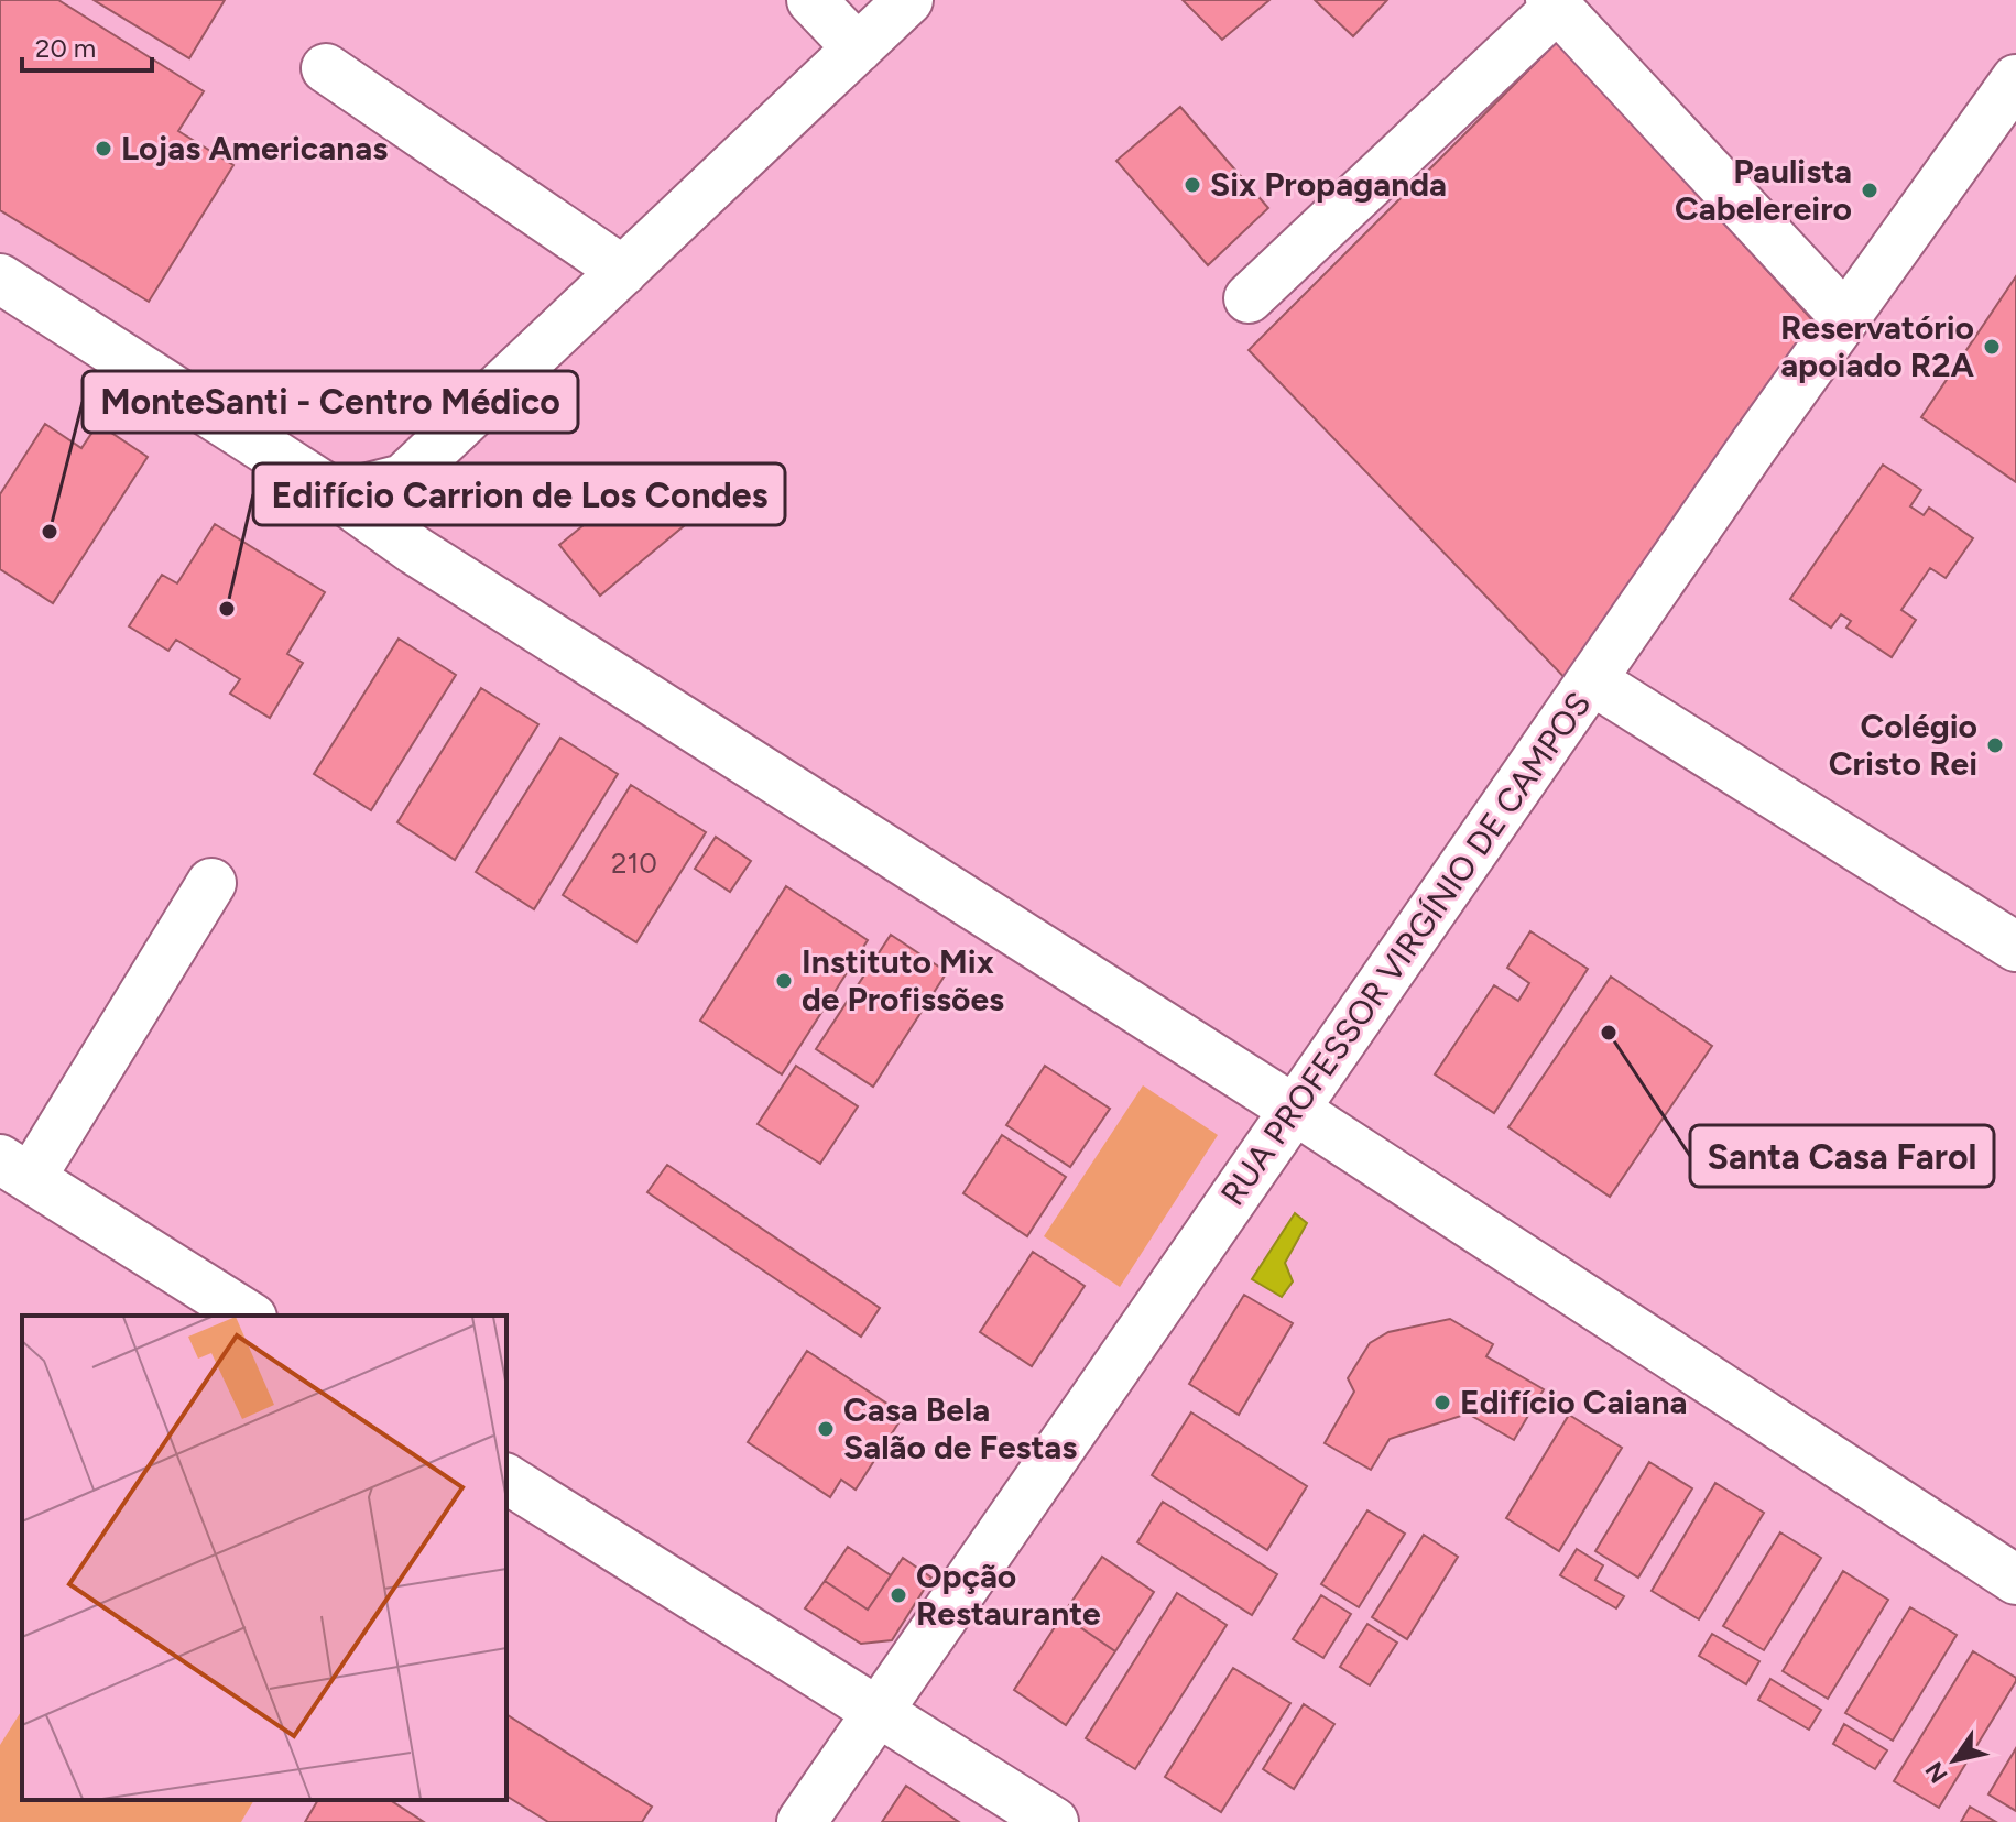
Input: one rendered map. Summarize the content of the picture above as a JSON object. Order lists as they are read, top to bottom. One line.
{"streets":{"street":["RUA PROFESSOR VIRGÍNIO DE CAMPOS"]},"places":["Lojas Americanas","Six Propaganda","Paulista Cabelereiro","Reservatório apoiado R2A","MonteSanti - Centro Médico","Edifício Carrion de Los Condes","Colégio Cristo Rei","Instituto Mix de Profissões","Santa Casa Farol","Edifício Caiana","Casa Bela Salão de Festas","Opção Restaurante"],"house_numbers":["210"],"scale_bar":"20 m","north":"bottom left"}
